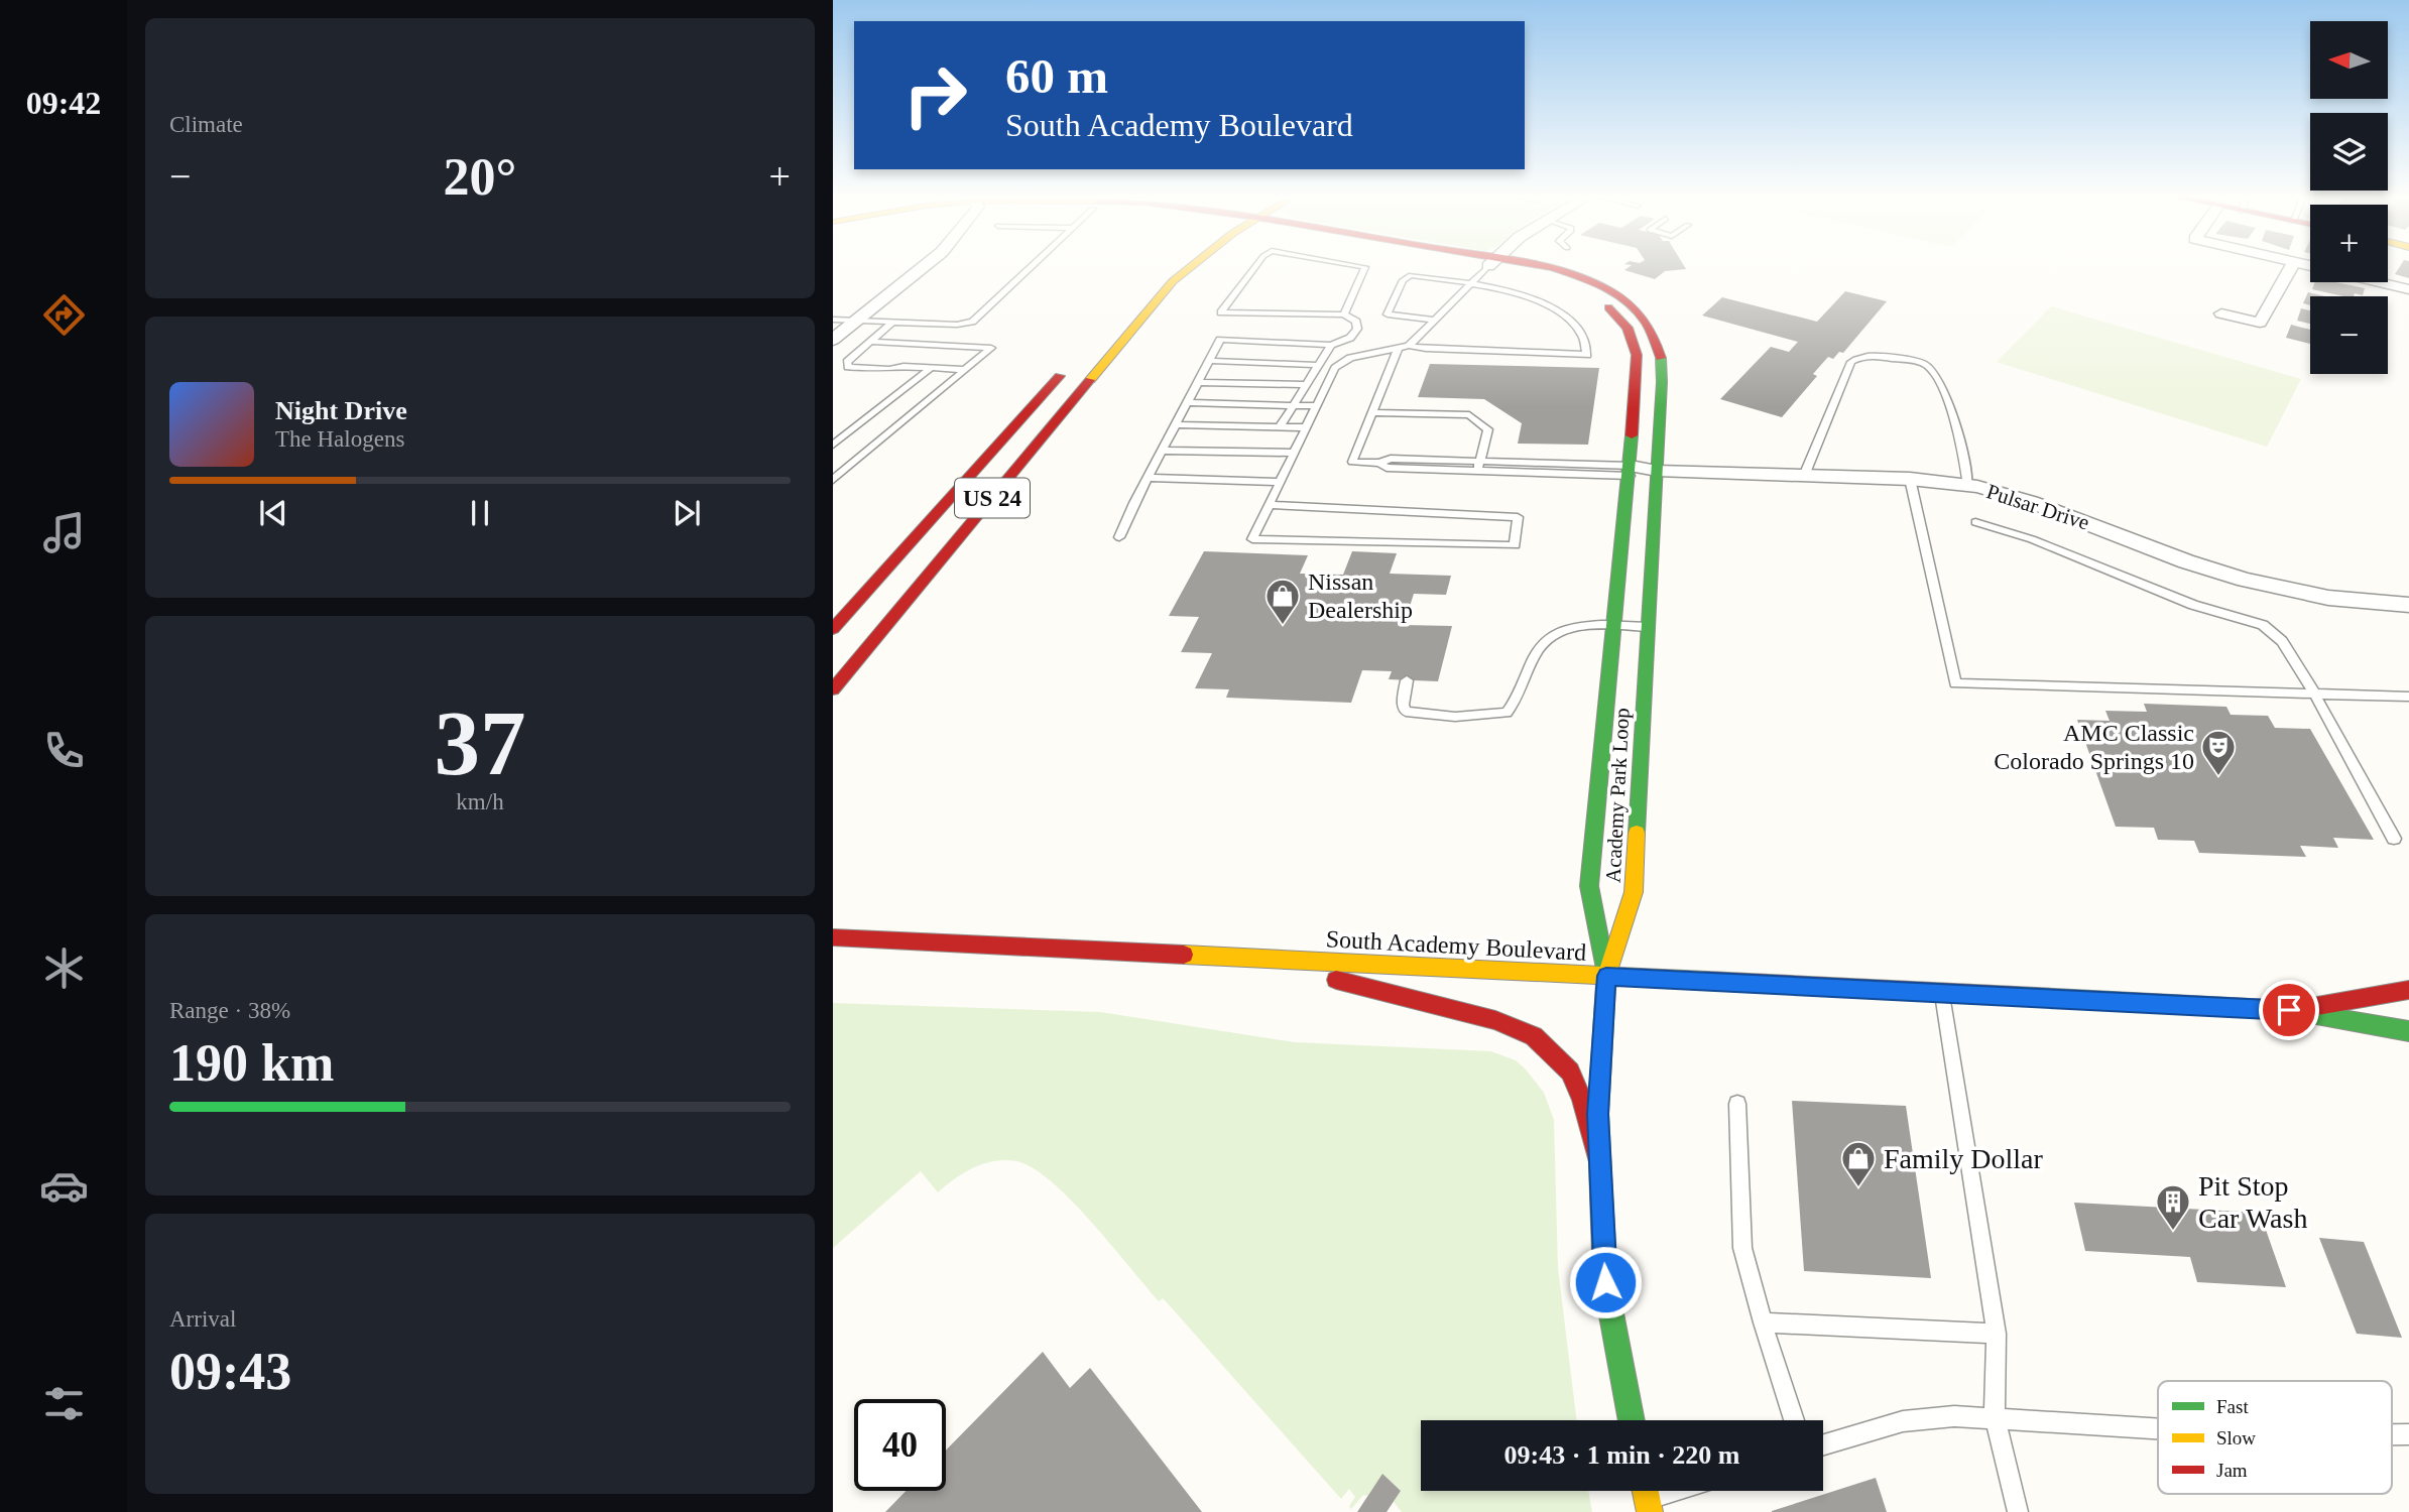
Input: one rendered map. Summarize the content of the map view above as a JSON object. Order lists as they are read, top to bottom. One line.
{"streets":{"main road":["US 24","Academy Park Loop","South Academy Boulevard"],"street":["Pulsar Drive"]},"crossings":[["Pulsar Drive","Academy Park Loop"],["Academy Park Loop","South Academy Boulevard"]],"places":{"shop":["Nissan Dealership","Family Dollar"],"theatre":["AMC Classic Colorado Springs 10"],"building":["Pit Stop Car Wash"]},"legend":["Fast","Slow","Jam"],"north":"left","page":{"tabs":"09:42","tile":["Climate",["37","km/h"],["Range · 38%","190 km"],["Arrival","09:43"]],"map_buttons":["+","−"],"turn":["60 m","South Academy Boulevard"],"heat":["−","20°","+"],"song":["Night Drive","The Halogens"],"limit":"40","trip":"09:43 · 1 min · 220 m"}}
